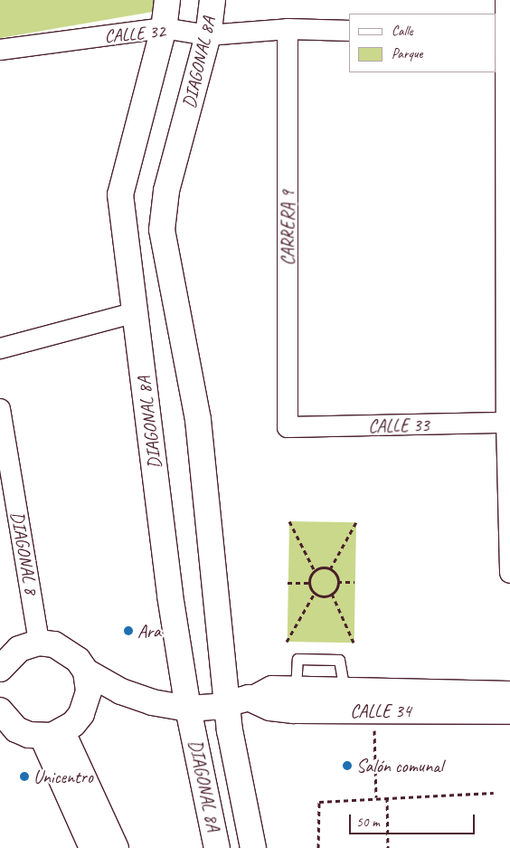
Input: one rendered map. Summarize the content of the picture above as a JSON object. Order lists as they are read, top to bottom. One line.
{"streets":{"street":["CALLE 32","DIAGONAL 8A","CARRERA 9","CALLE 33","DIAGONAL 8","CALLE 34"]},"crossings":[["CALLE 32","DIAGONAL 8A"],["CALLE 32","CARRERA 9"],["DIAGONAL 8A","CALLE 34"],["CARRERA 9","CALLE 33"]],"places":["Ara","Salón comunal","Unicentro"],"legend":["Calle","Parque"],"scale_bar":"50 m"}
